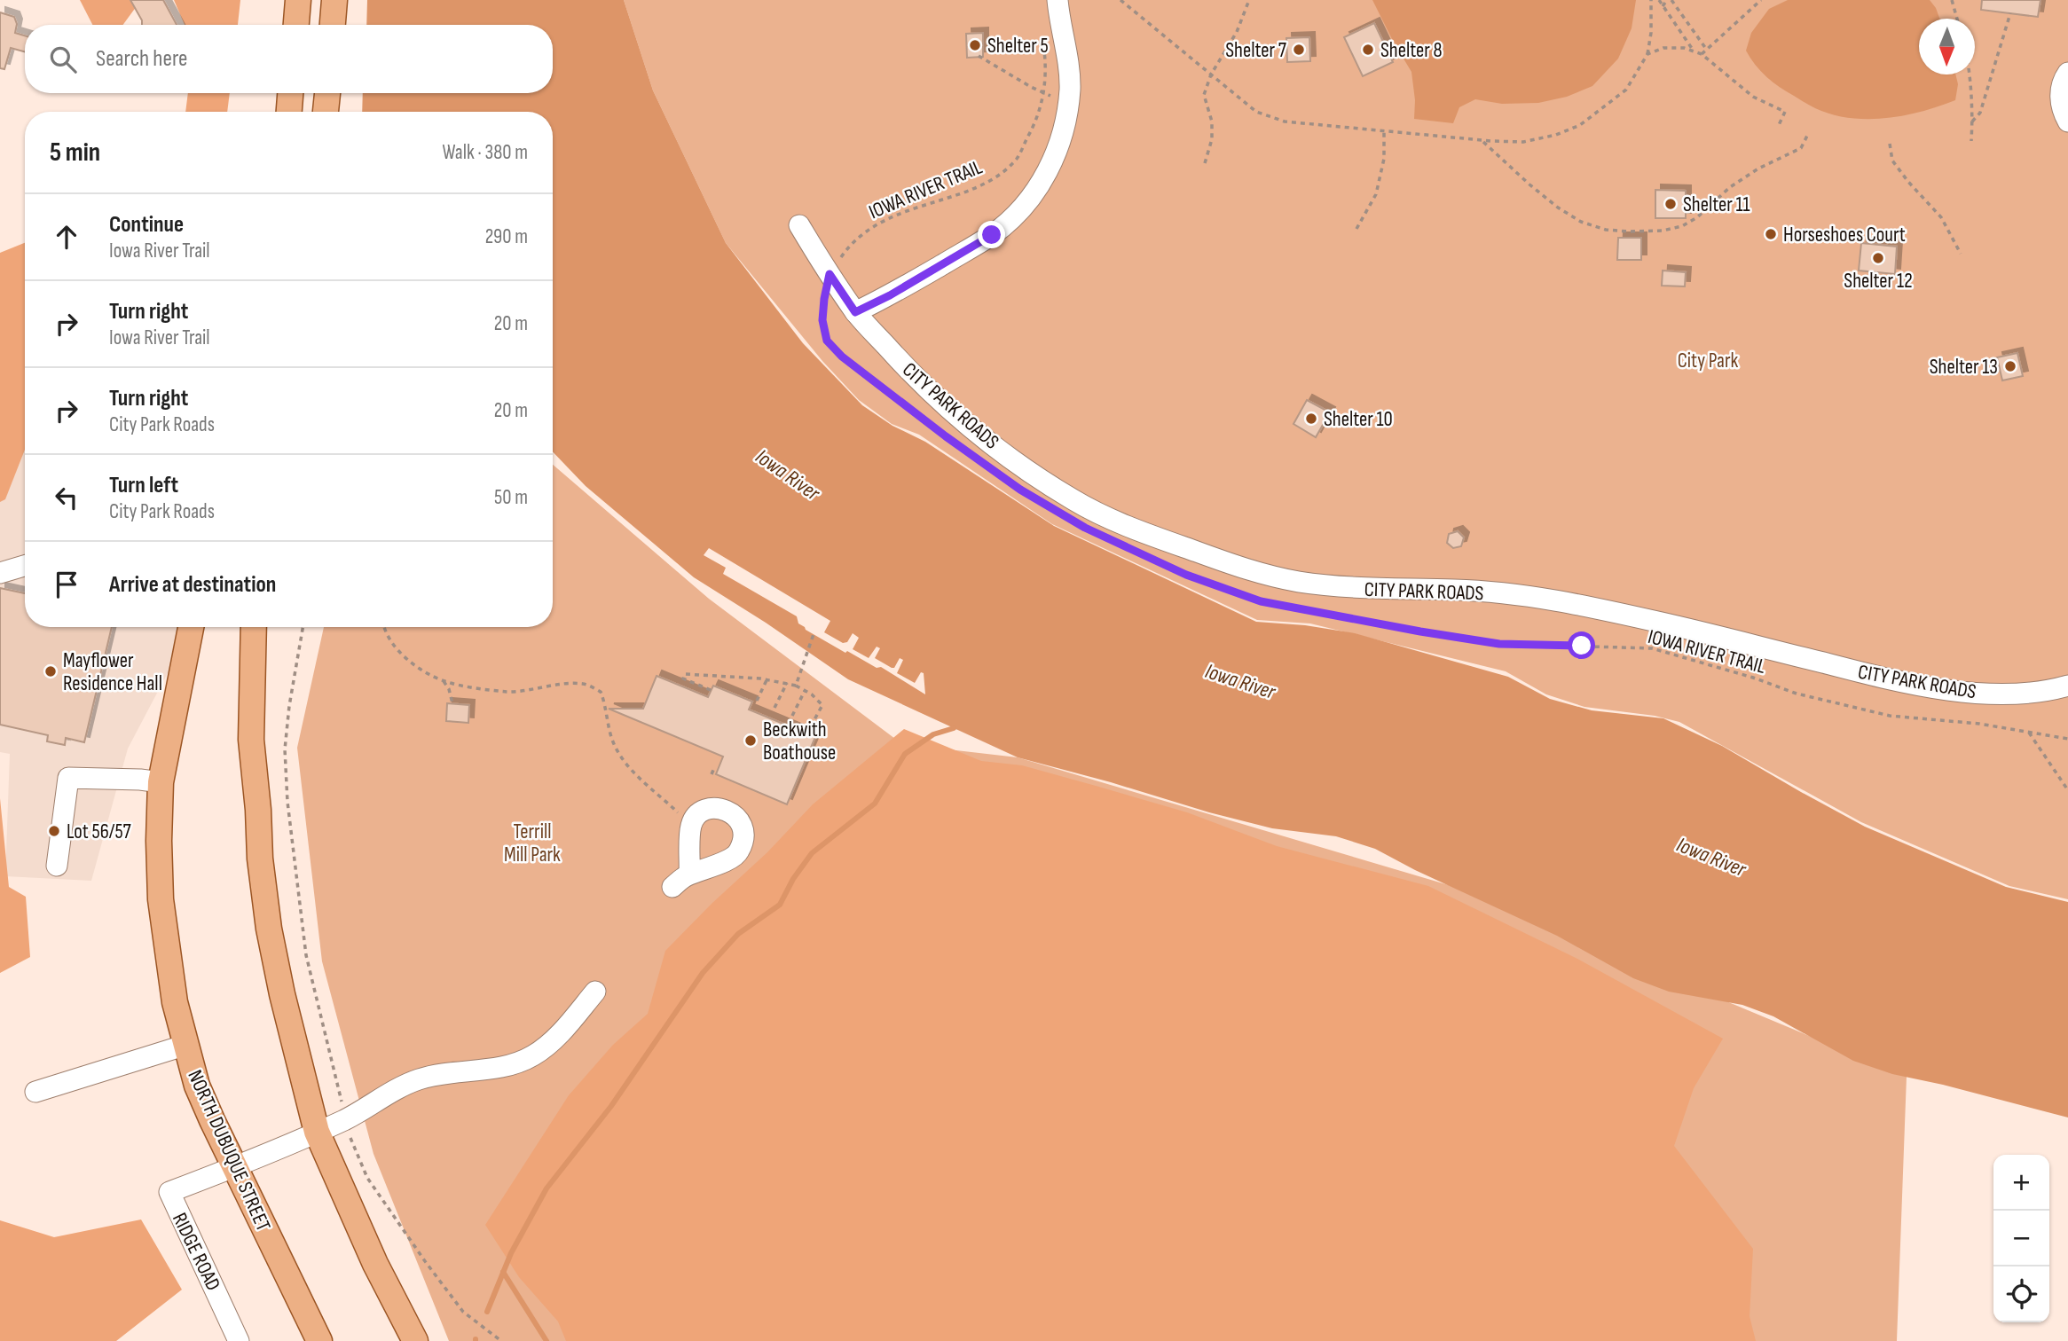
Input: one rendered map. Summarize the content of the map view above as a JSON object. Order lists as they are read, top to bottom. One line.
{"streets":{"main road":["NORTH DUBUQUE STREET"],"street":["CITY PARK ROADS","RIDGE ROAD"],"path":["IOWA RIVER TRAIL"]},"crossings":[["IOWA RIVER TRAIL","CITY PARK ROADS"],["NORTH DUBUQUE STREET","RIDGE ROAD"]],"water":["Iowa River"],"parks":["City Park","Terrill Mill Park"],"places":["Shelter 5","Shelter 7","Shelter 8","Shelter 11","Horseshoes Court","Shelter 12","Shelter 13","Shelter 10","Mayflower Residence Hall","Beckwith Boathouse","Lot 56/57"],"north":"bottom","page":{"search":"Search here","heading":["5 min","Walk · 380 m"],"list":[["Continue","Iowa River Trail","290 m"],["Turn right","Iowa River Trail","20 m"],["Turn right","City Park Roads","20 m"],["Turn left","City Park Roads","50 m"],"Arrive at destination"],"map_buttons":["+","−"]}}
